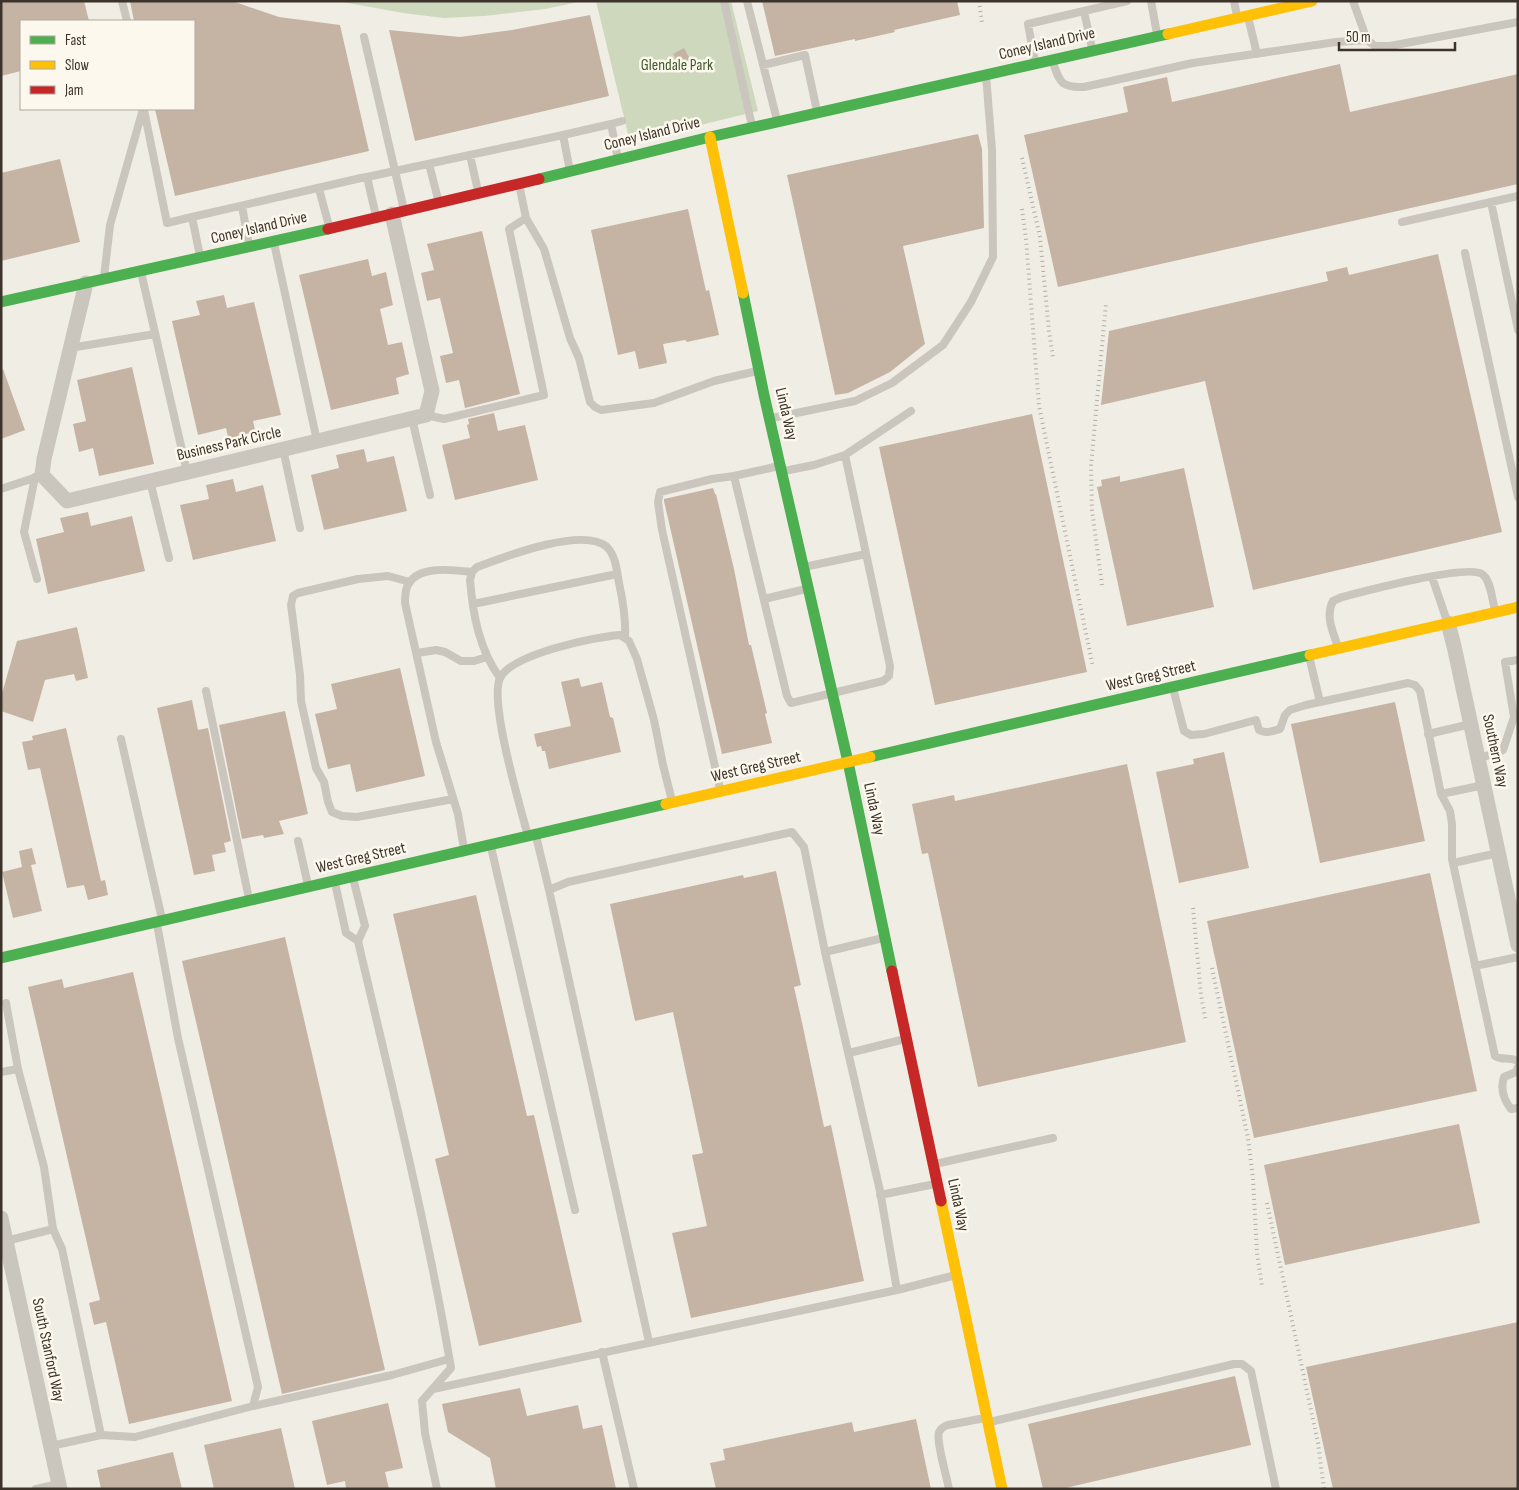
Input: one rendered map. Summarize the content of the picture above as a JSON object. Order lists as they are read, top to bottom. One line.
{"streets":{"street":["Coney Island Drive","Linda Way","Business Park Circle","West Greg Street","Southern Way","South Stanford Way"]},"crossings":[["Coney Island Drive","Linda Way"],["Linda Way","West Greg Street"],["West Greg Street","Southern Way"]],"parks":["Glendale Park"],"legend":["Fast","Slow","Jam"],"scale_bar":"50 m"}
